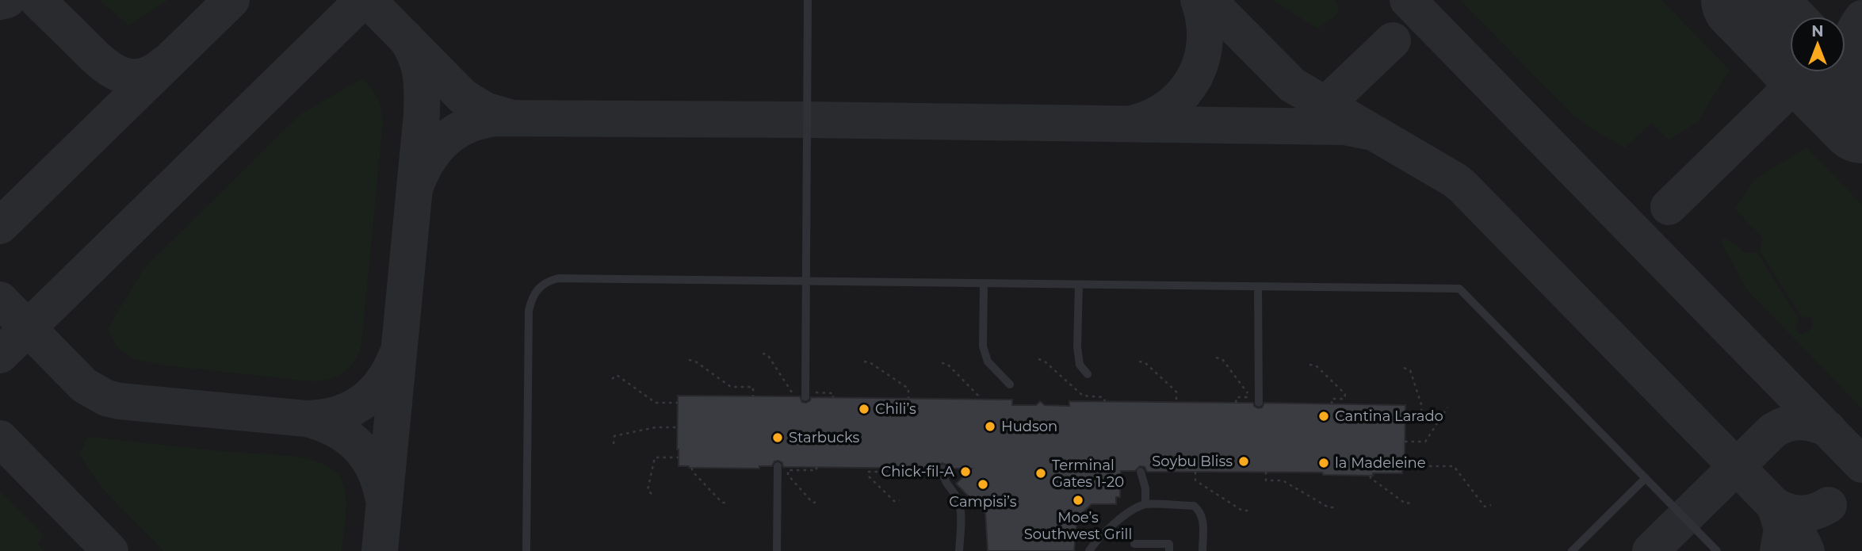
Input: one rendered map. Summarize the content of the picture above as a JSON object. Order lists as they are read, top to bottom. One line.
{"places":["Chili’s","Cantina Larado","Hudson","Starbucks","Soybu Bliss","la Madeleine","Chick-fil-A","Terminal Gates 1-20","Campisi’s","Moe’s Southwest Grill"],"north":"top"}
